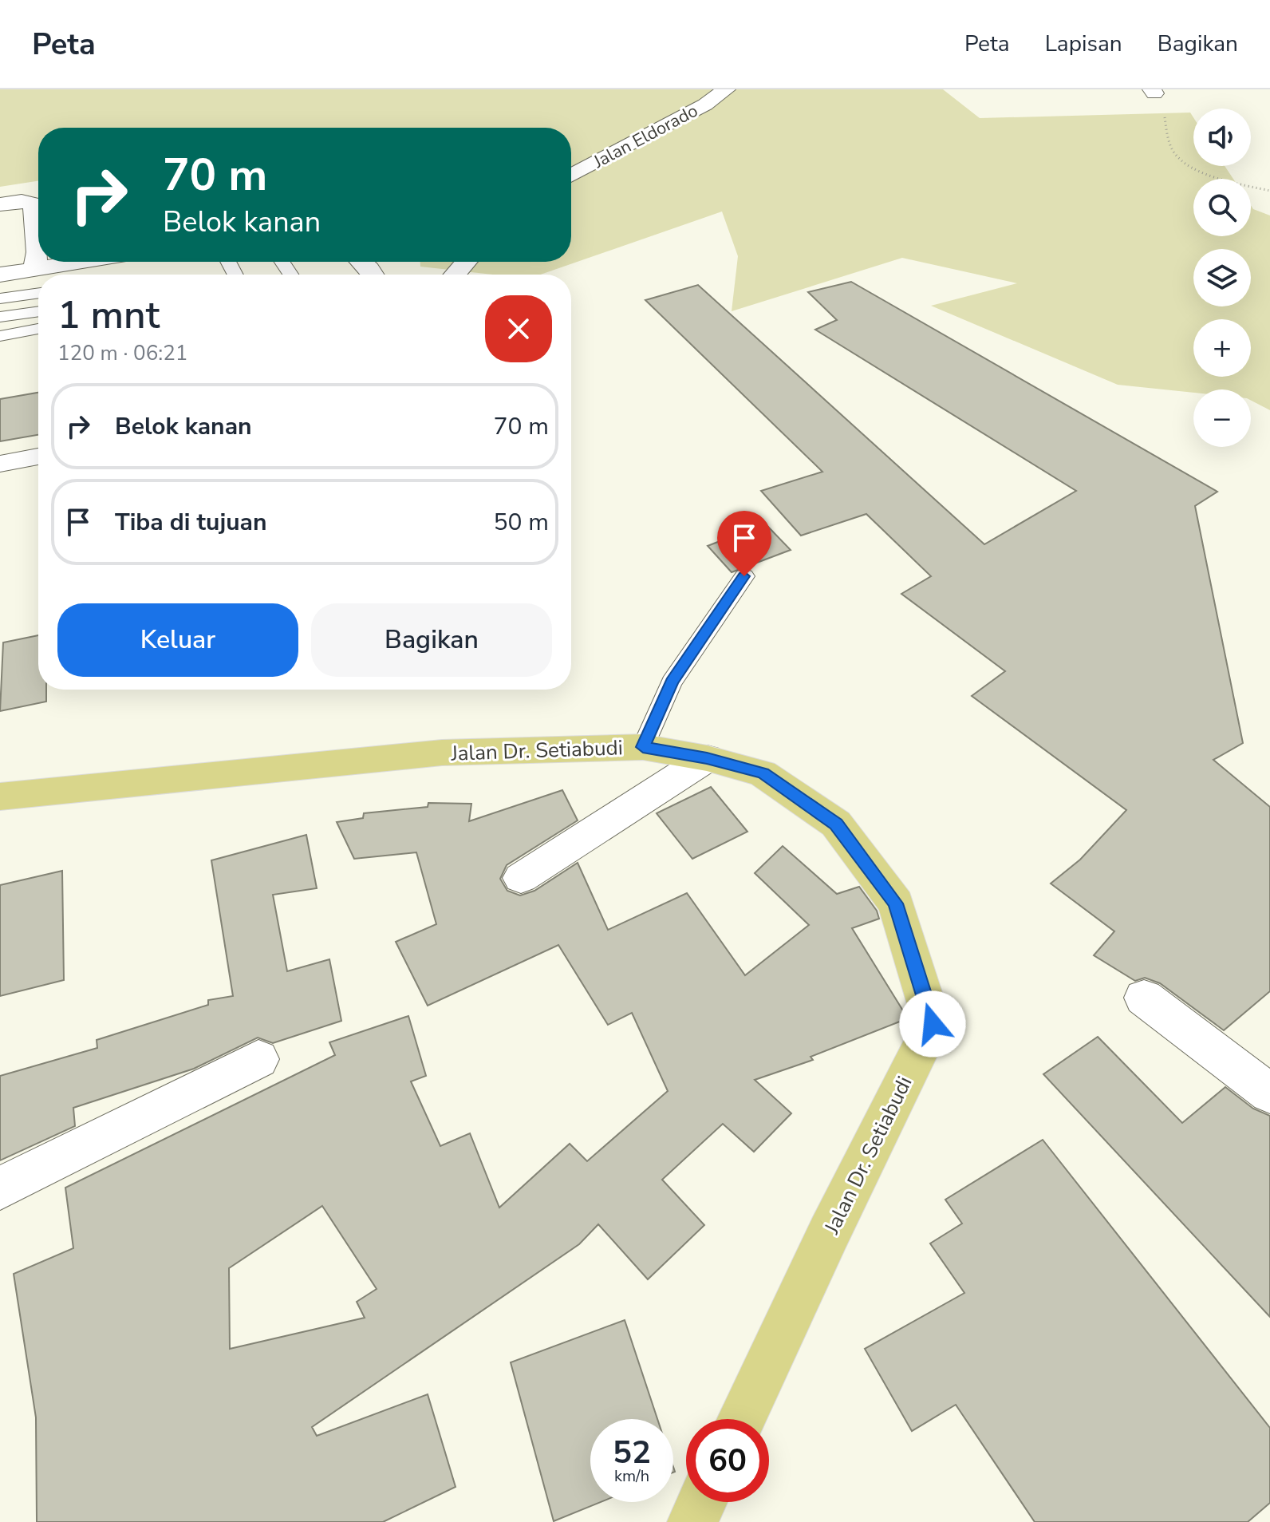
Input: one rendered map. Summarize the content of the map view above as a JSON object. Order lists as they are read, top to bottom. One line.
{"streets":{"main road":["Jalan Dr. Setiabudi"],"street":["Jalan Eldorado"]},"page":{"header":"Peta","nav":["Peta","Lapisan","Bagikan"],"map_buttons":["+","−"],"turn":["70 m","Belok kanan"],"heading":["1 mnt","120 m · 06:21"],"list":[{"name":"Belok kanan","value":"70 m"},{"name":"Tiba di tujuan","value":"50 m"}],"buttons":["Keluar","Bagikan"],"speed":"52 km/h","limit":"60"}}
